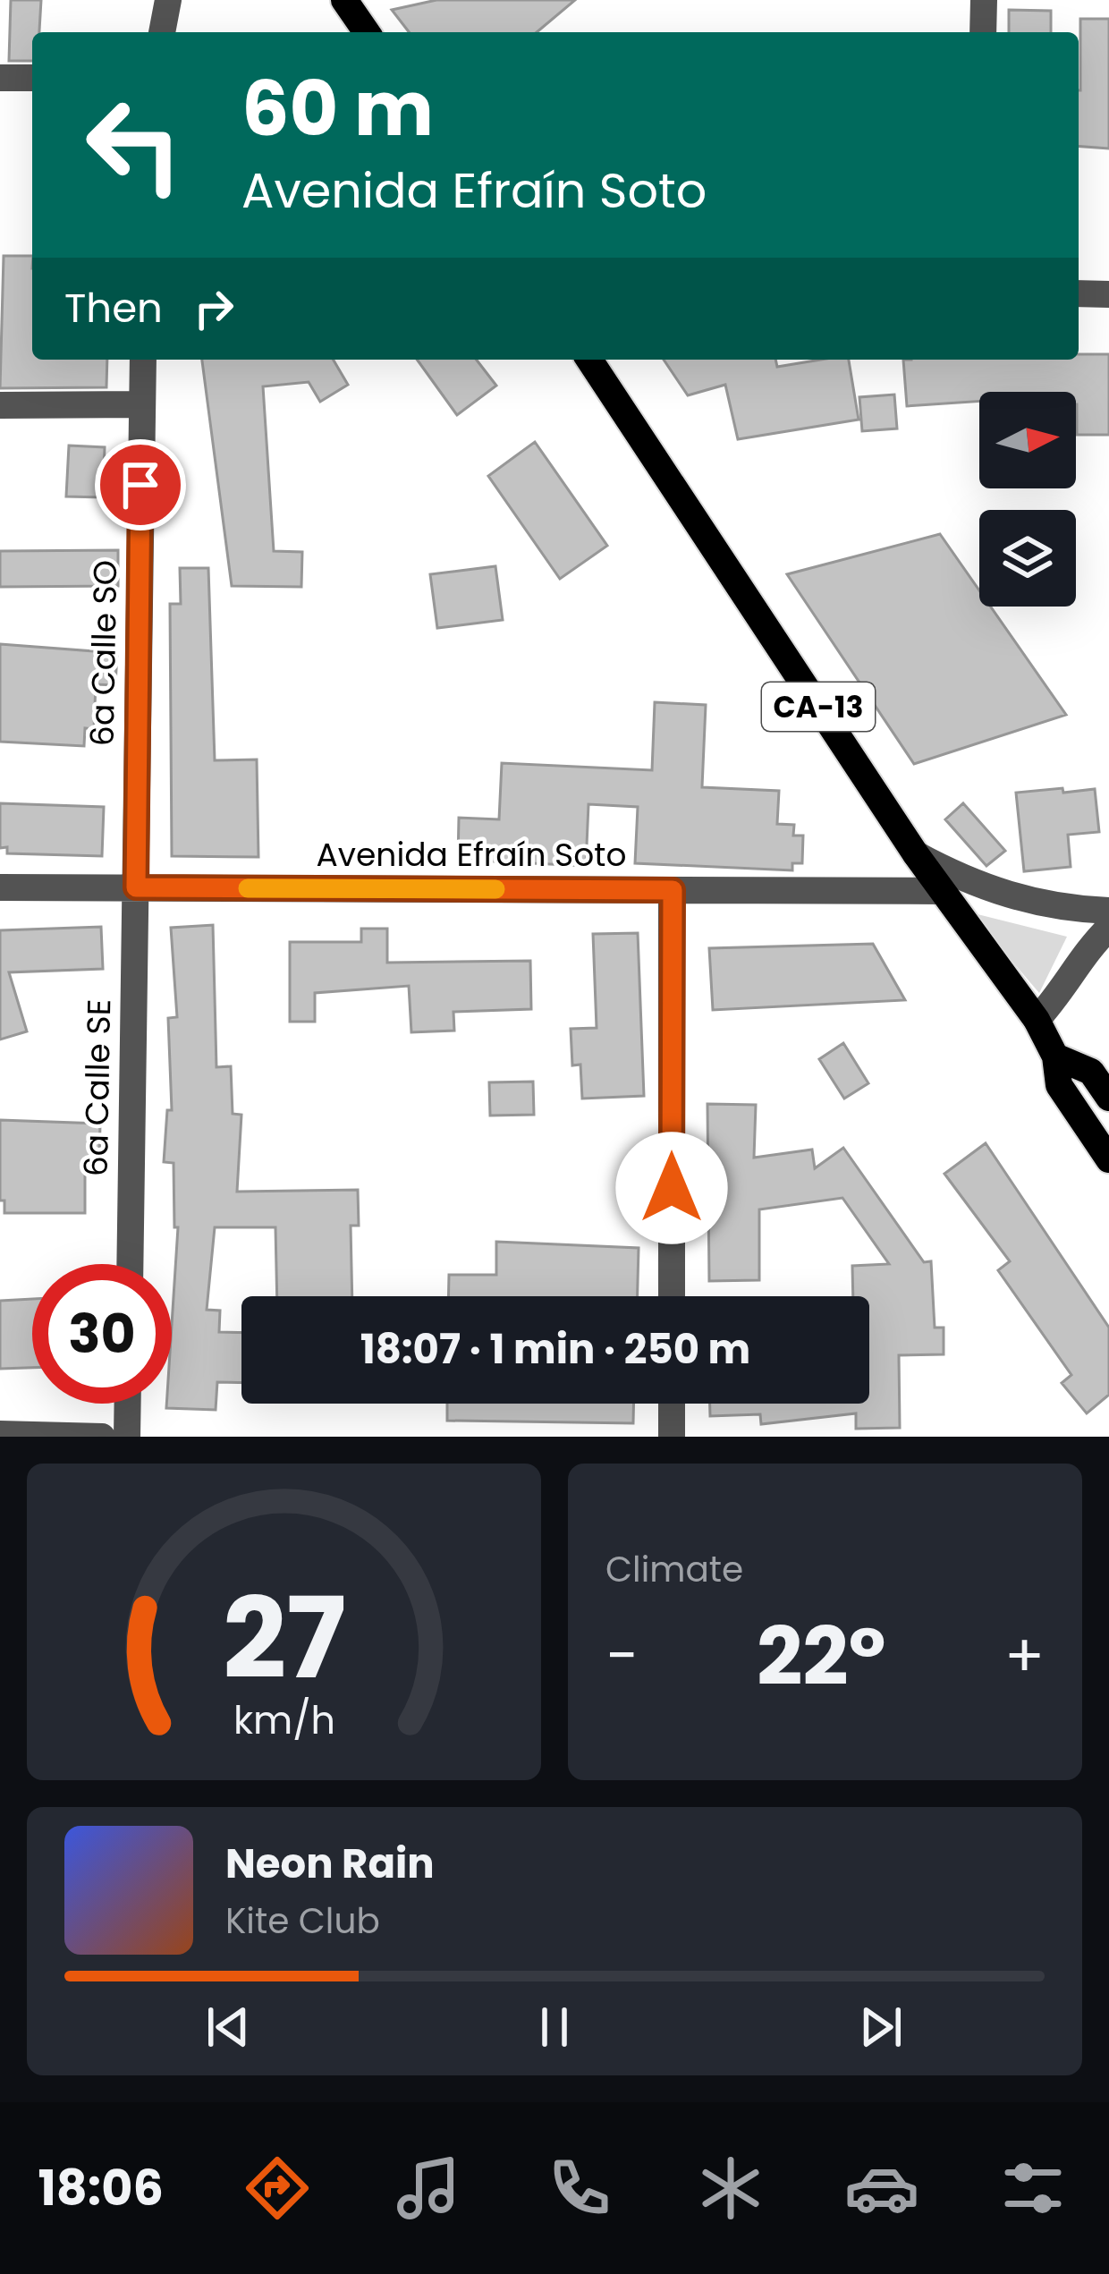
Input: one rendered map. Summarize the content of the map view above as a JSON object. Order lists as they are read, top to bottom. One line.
{"streets":{"main road":["CA-13"],"street":["6a Calle SO","Avenida Efraín Soto","6a Calle SE"]},"crossings":[["6a Calle SO","Avenida Efraín Soto"],["6a Calle SO","6a Calle SE"],["CA-13","Avenida Efraín Soto"],["Avenida Efraín Soto","6a Calle SE"]],"north":"right","page":{"turn":["60 m","Avenida Efraín Soto"],"then":"Then","limit":"30","trip":"18:07 · 1 min · 250 m","tile":"Climate","heat":["−","22°","+"],"song":["Neon Rain","Kite Club"],"tabs":"18:06","gauge":["27","km/h"]}}
